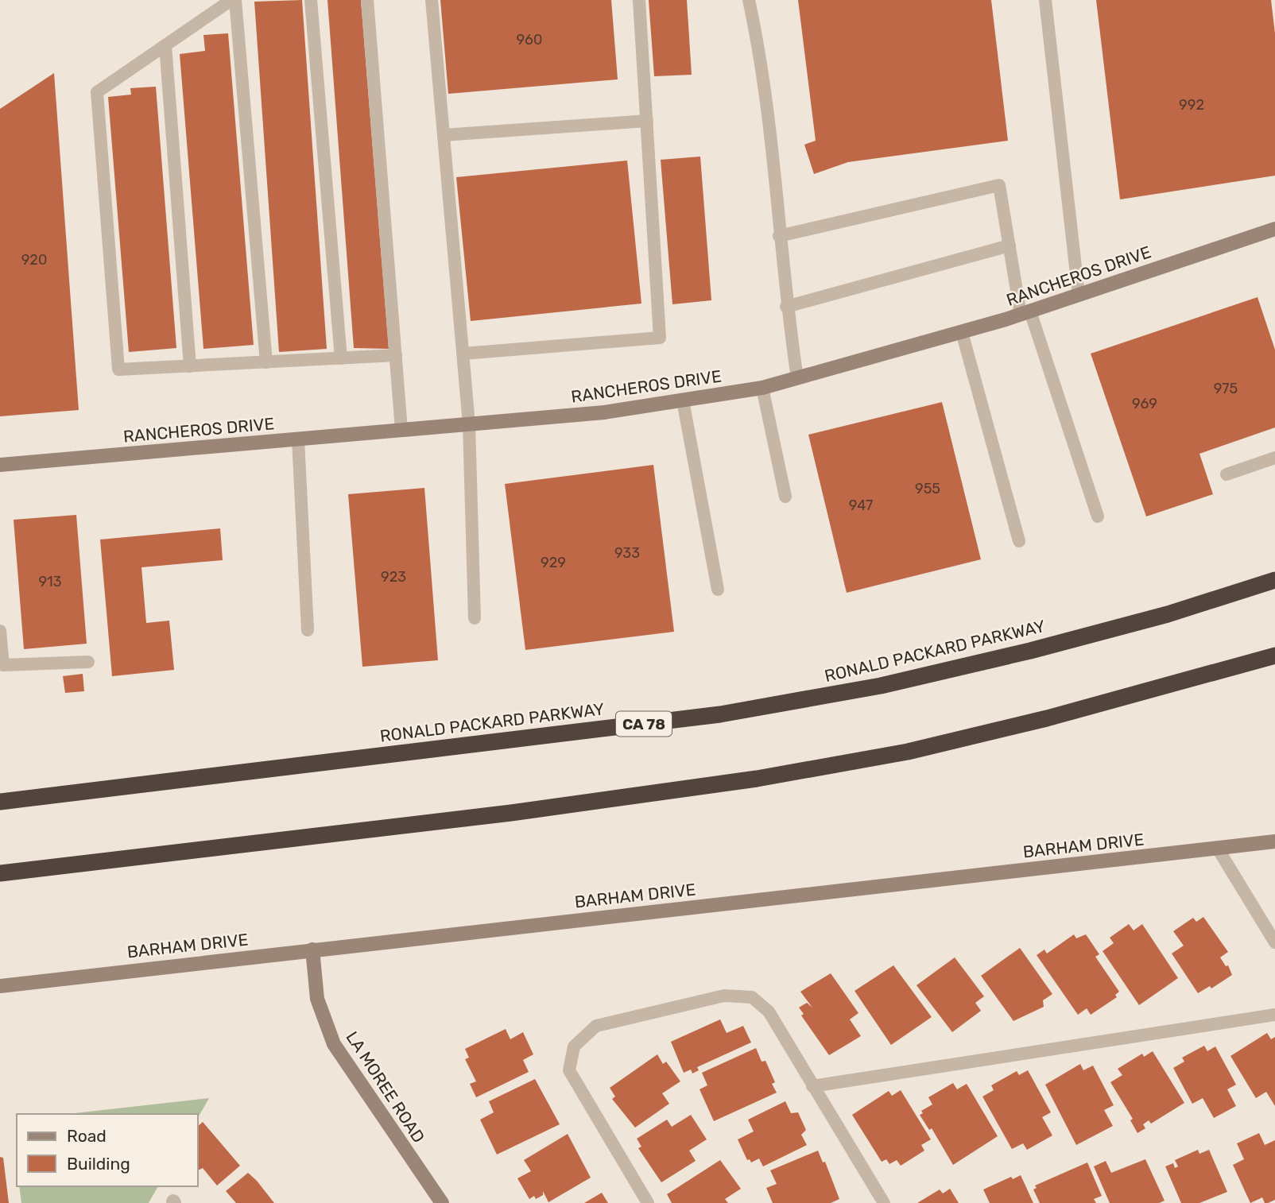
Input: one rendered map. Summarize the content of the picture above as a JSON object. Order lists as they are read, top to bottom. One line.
{"streets":{"highway":["RONALD PACKARD PARKWAY","CA 78"],"street":["RANCHEROS DRIVE","BARHAM DRIVE","LA MOREE ROAD"]},"crossings":[["BARHAM DRIVE","LA MOREE ROAD"]],"house_numbers":["960","992","920","975","969","955","947","933","929","923","913"],"legend":["Road","Building"]}
